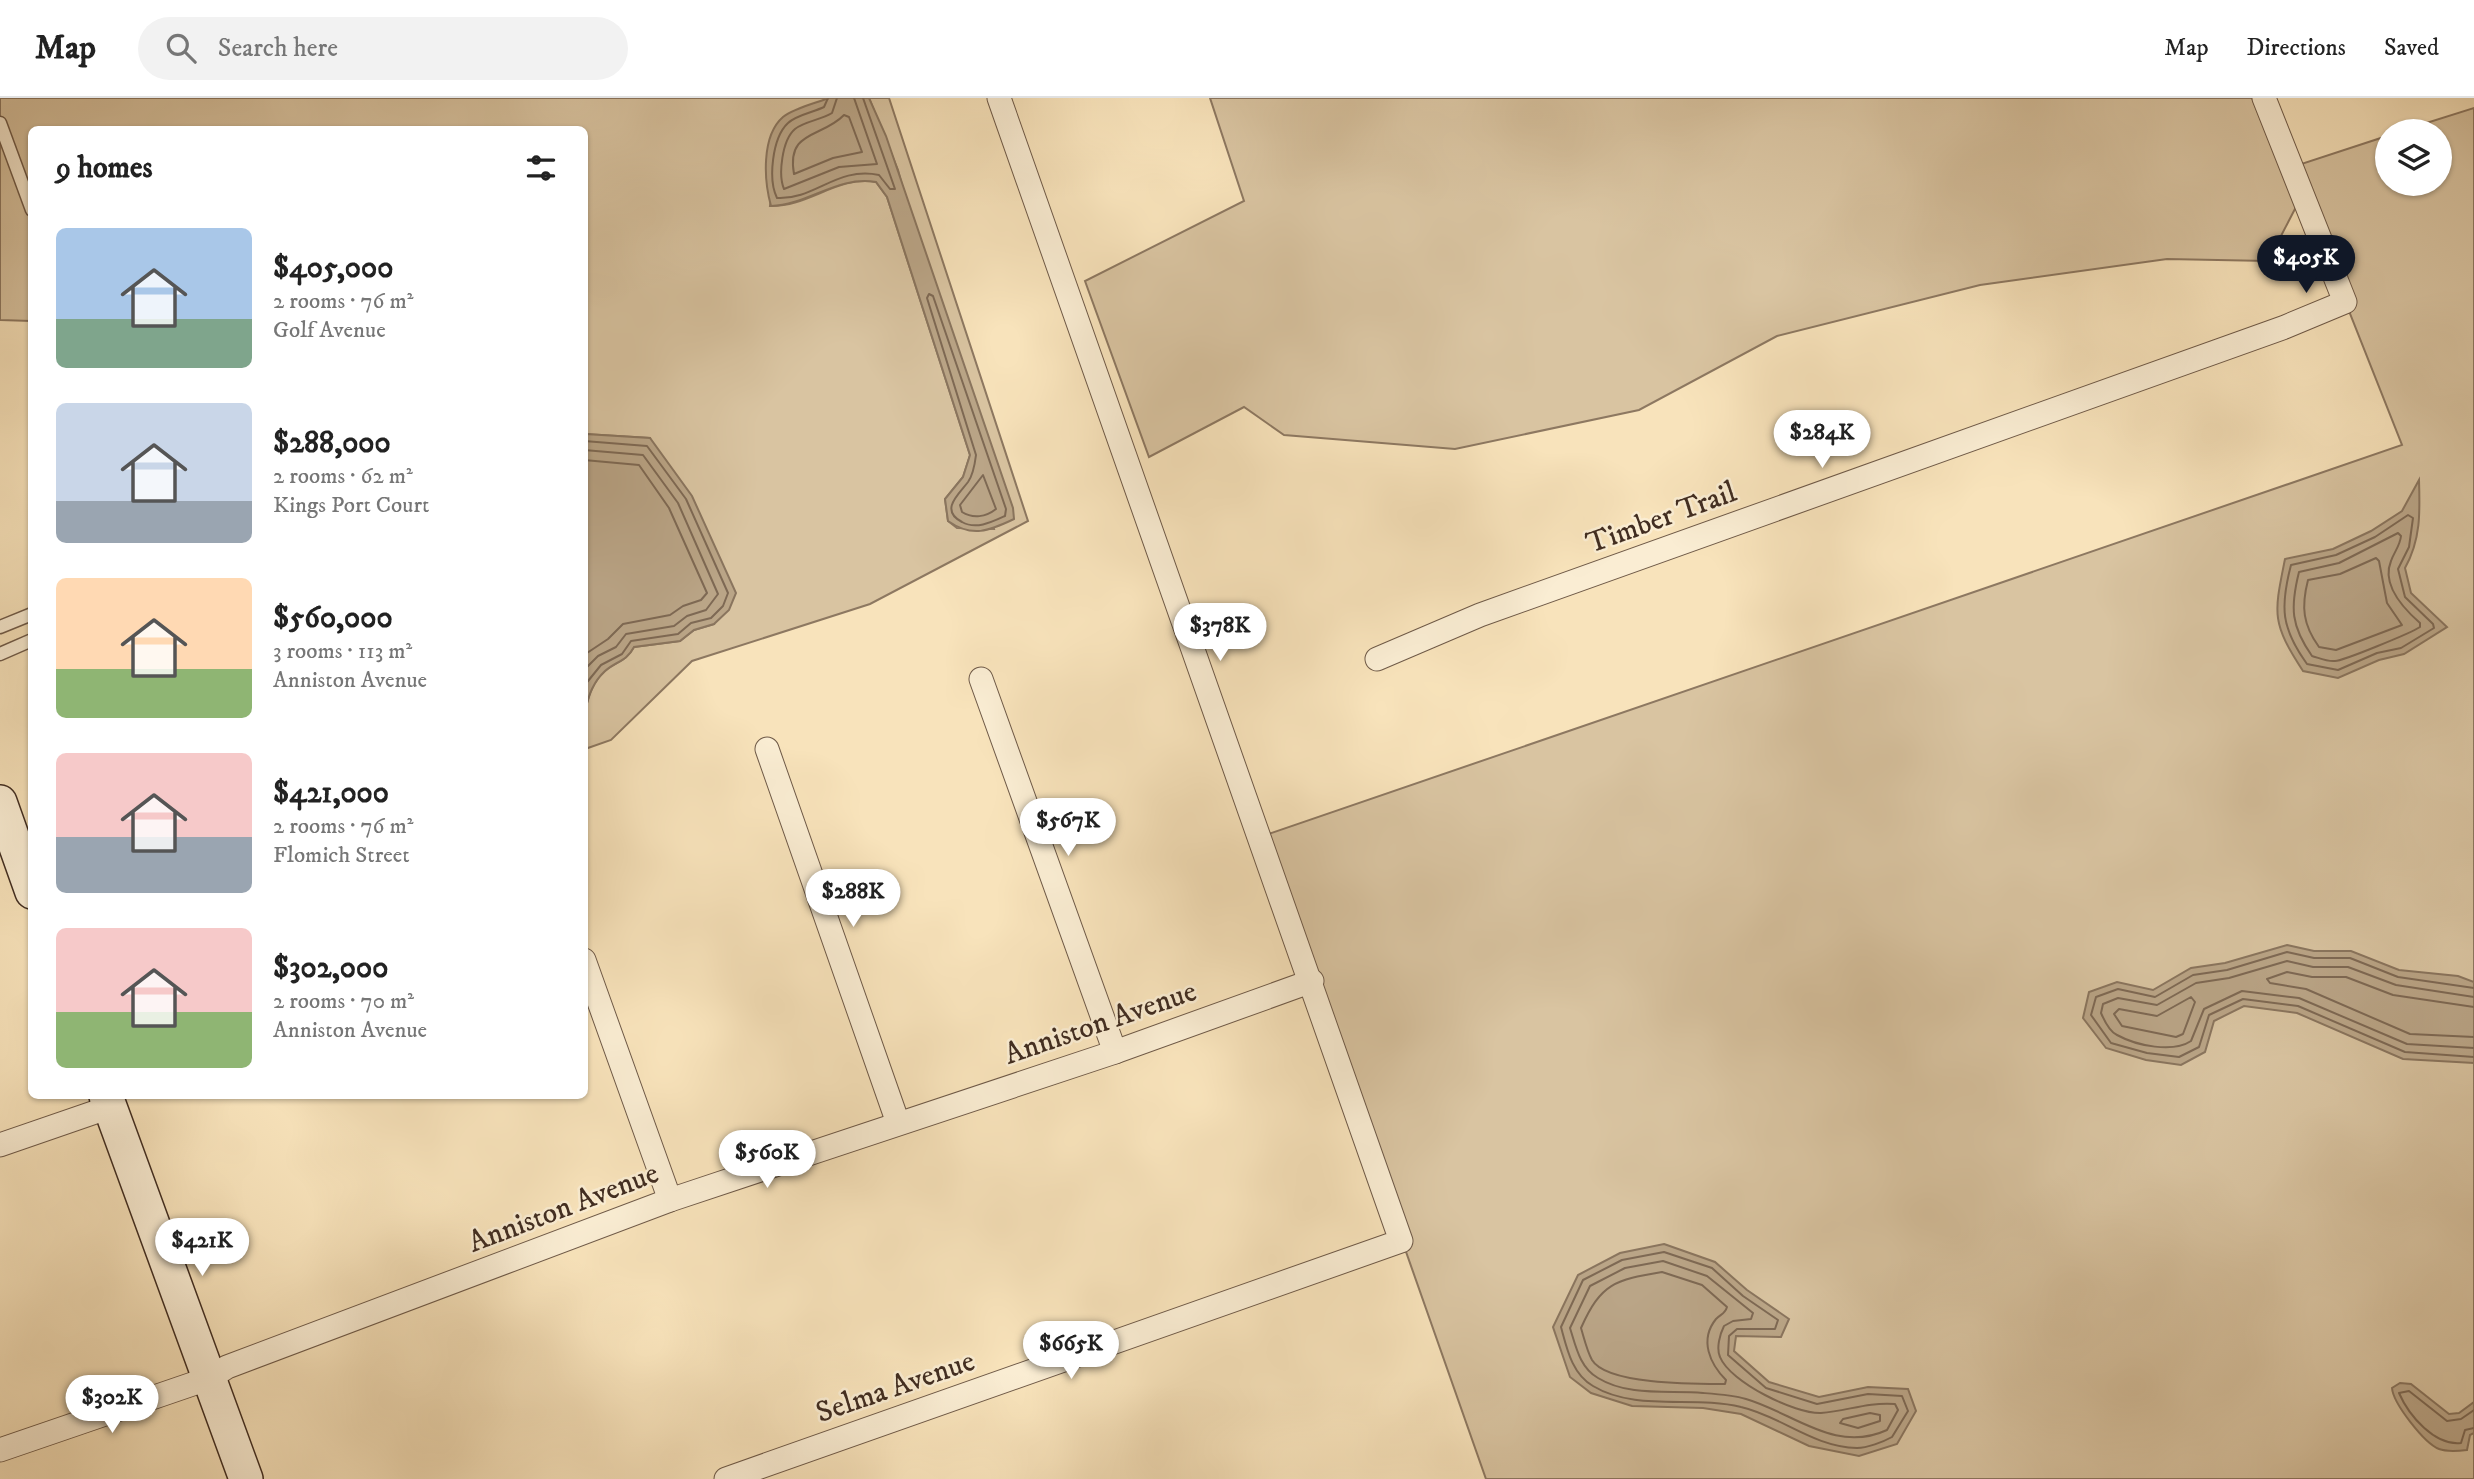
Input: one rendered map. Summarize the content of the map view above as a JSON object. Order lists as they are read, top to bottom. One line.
{"streets":{"street":["Timber Trail","Anniston Avenue","Selma Avenue"]},"crossings":[["Anniston Avenue","Selma Avenue"]],"page":{"header":"Map","search":"Search here","nav":["Map","Directions","Saved"],"heading":"9 homes","list":[{"name":"$405,000","note":"2 rooms · 76 m² · Golf Avenue"},{"name":"$288,000","note":"2 rooms · 62 m² · Kings Port Court"},{"name":"$560,000","note":"3 rooms · 113 m² · Anniston Avenue"},{"name":"$421,000","note":"2 rooms · 76 m² · Flomich Street"},{"name":"$302,000","note":"2 rooms · 70 m² · Anniston Avenue"}],"price":["$405K","$284K","$378K","$567K","$288K","$560K","$421K","$665K","$302K"]}}
